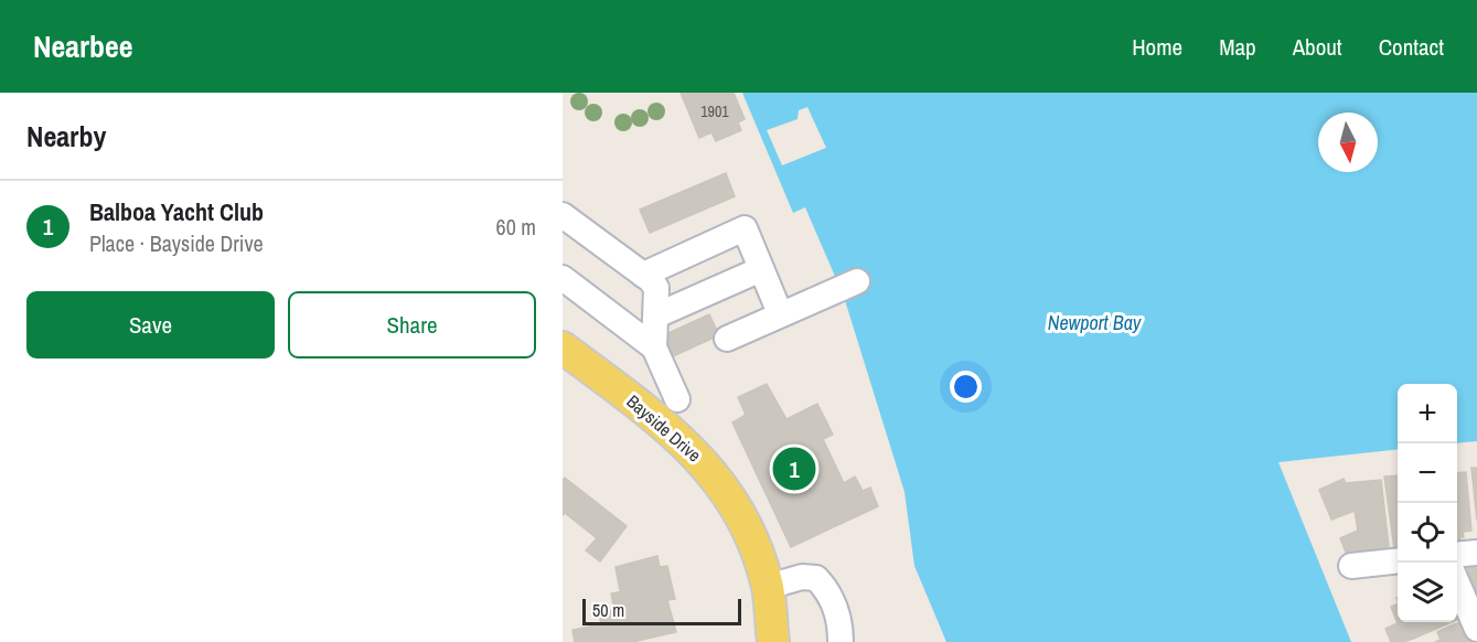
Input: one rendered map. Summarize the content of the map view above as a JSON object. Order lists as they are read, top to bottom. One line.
{"streets":{"main road":["Bayside Drive"]},"water":["Newport Bay"],"house_numbers":["1901"],"scale_bar":"50 m","north":"bottom","page":{"header":"Nearbee","nav":["Home","Map","About","Contact"],"heading":"Nearby","list":[{"mark":"1","name":"Balboa Yacht Club","note":"Place · Bayside Drive","value":"60 m"}],"buttons":["Save","Share"],"map_buttons":["+","−"],"pins":"1","scale":"50 m"}}
